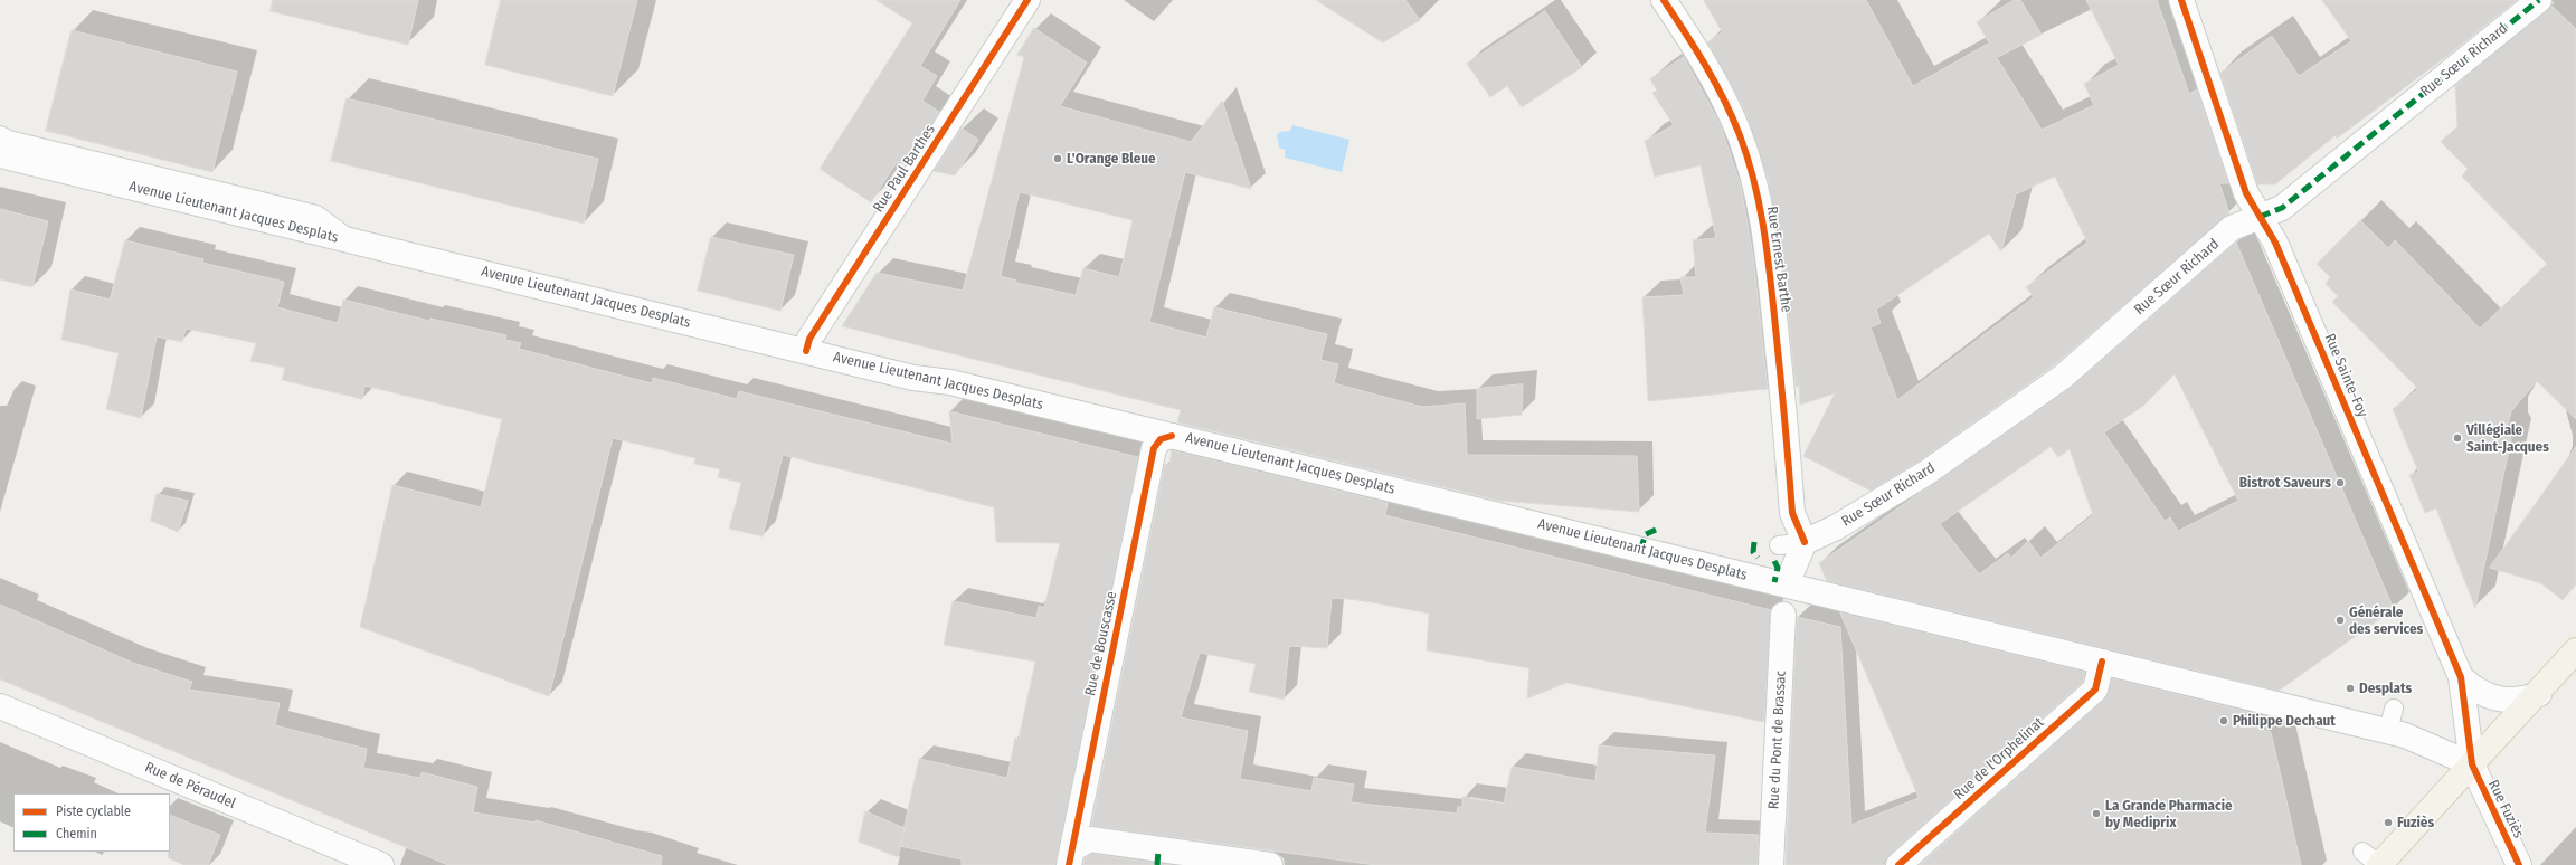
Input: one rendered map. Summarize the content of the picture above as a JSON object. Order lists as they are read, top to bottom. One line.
{"streets":{"street":["Rue Sœur Richard","Rue Paul Barthes","Avenue Lieutenant Jacques Desplats","Rue Ernest Barthe","Rue Sainte-Foy","Rue de Bouscasse","Rue du Pont de Brassac","Rue de l'Orphelinat","Rue de Péraudel","Rue Fuziès"]},"crossings":[["Rue Sœur Richard","Rue Ernest Barthe"],["Rue Sœur Richard","Rue Sainte-Foy"],["Rue Paul Barthes","Avenue Lieutenant Jacques Desplats"],["Avenue Lieutenant Jacques Desplats","Rue Sainte-Foy"],["Avenue Lieutenant Jacques Desplats","Rue de Bouscasse"],["Avenue Lieutenant Jacques Desplats","Rue de l'Orphelinat"],["Avenue Lieutenant Jacques Desplats","Rue Fuziès"],["Rue Sainte-Foy","Rue Fuziès"]],"places":["L'Orange Bleue","Villégiale Saint-Jacques","Bistrot Saveurs","Générale des services","Desplats","Philippe Dechaut","La Grande Pharmacie by Mediprix","Fuziès"],"legend":["Piste cyclable","Chemin"]}
